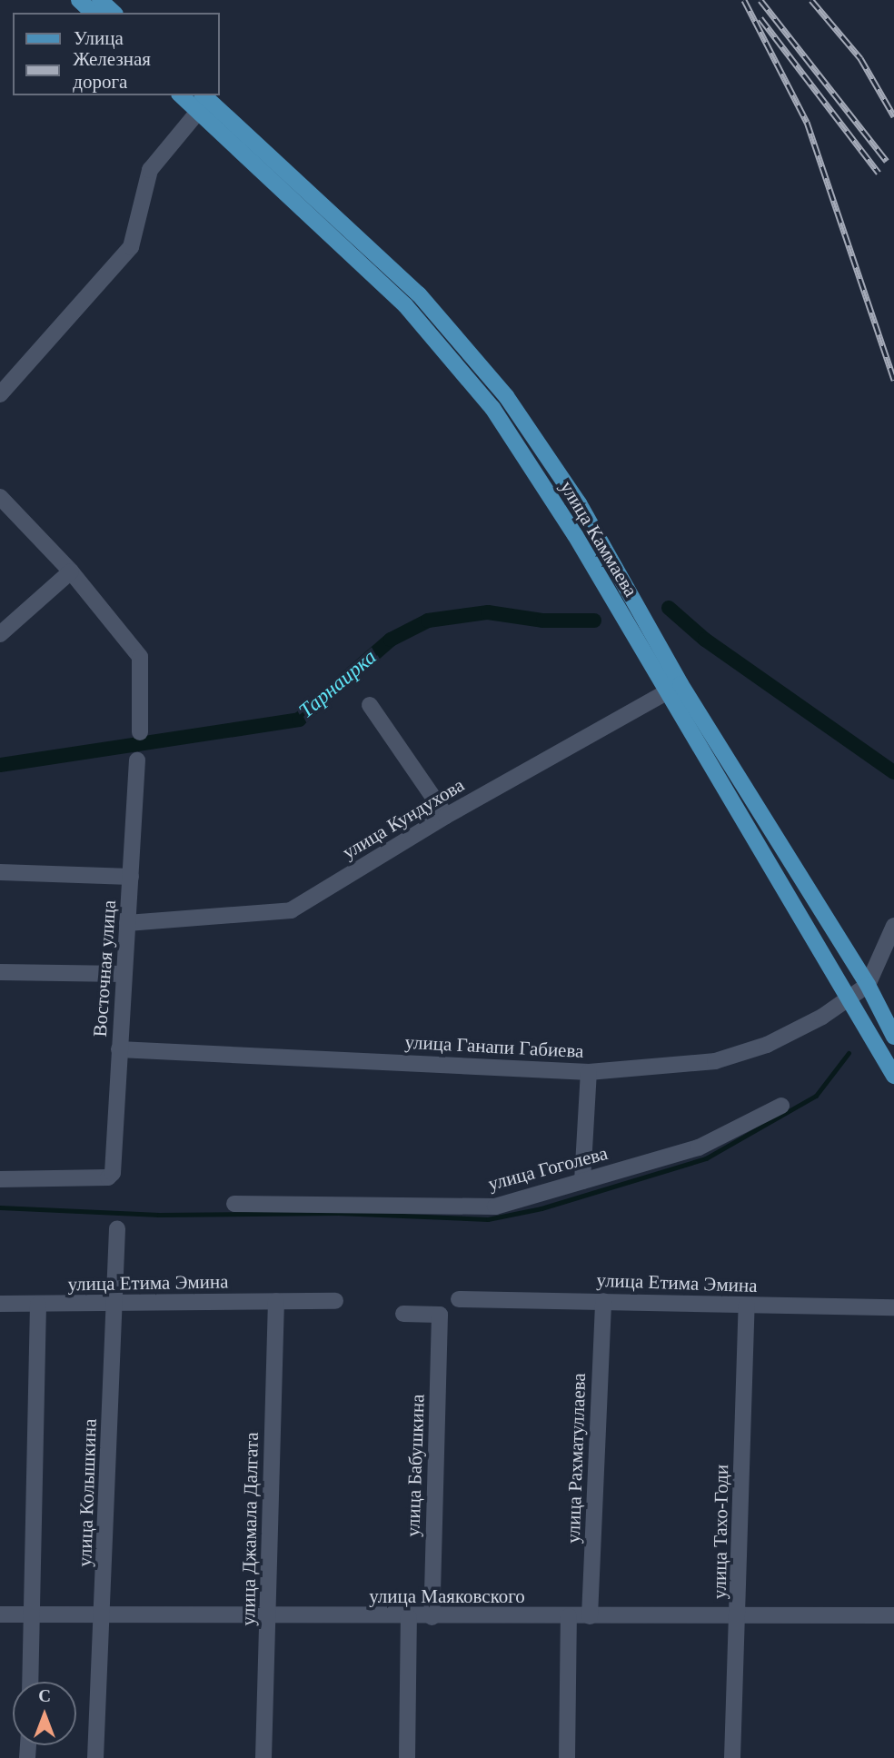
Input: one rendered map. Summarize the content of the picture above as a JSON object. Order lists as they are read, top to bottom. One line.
{"streets":{"main road":["улица Каммаева"],"street":["улица Кундухова","Восточная улица","улица Ганапи Габиева","улица Гоголева","улица Етима Эмина","улица Рахматуллаева","улица Бабушкина","улица Колышкина","улица Джамала Далгата","улица Тахо-Годи","улица Маяковского"]},"crossings":[["улица Каммаева","улица Кундухова"],["улица Каммаева","улица Ганапи Габиева"],["улица Кундухова","Восточная улица"],["Восточная улица","улица Ганапи Габиева"],["улица Етима Эмина","улица Рахматуллаева"],["улица Етима Эмина","улица Колышкина"],["улица Етима Эмина","улица Джамала Далгата"],["улица Етима Эмина","улица Тахо-Годи"],["улица Рахматуллаева","улица Маяковского"],["улица Бабушкина","улица Маяковского"],["улица Колышкина","улица Маяковского"],["улица Джамала Далгата","улица Маяковского"],["улица Тахо-Годи","улица Маяковского"]],"water":["Тарнаирка"],"legend":["Улица","Железная дорога"],"north":"top"}
